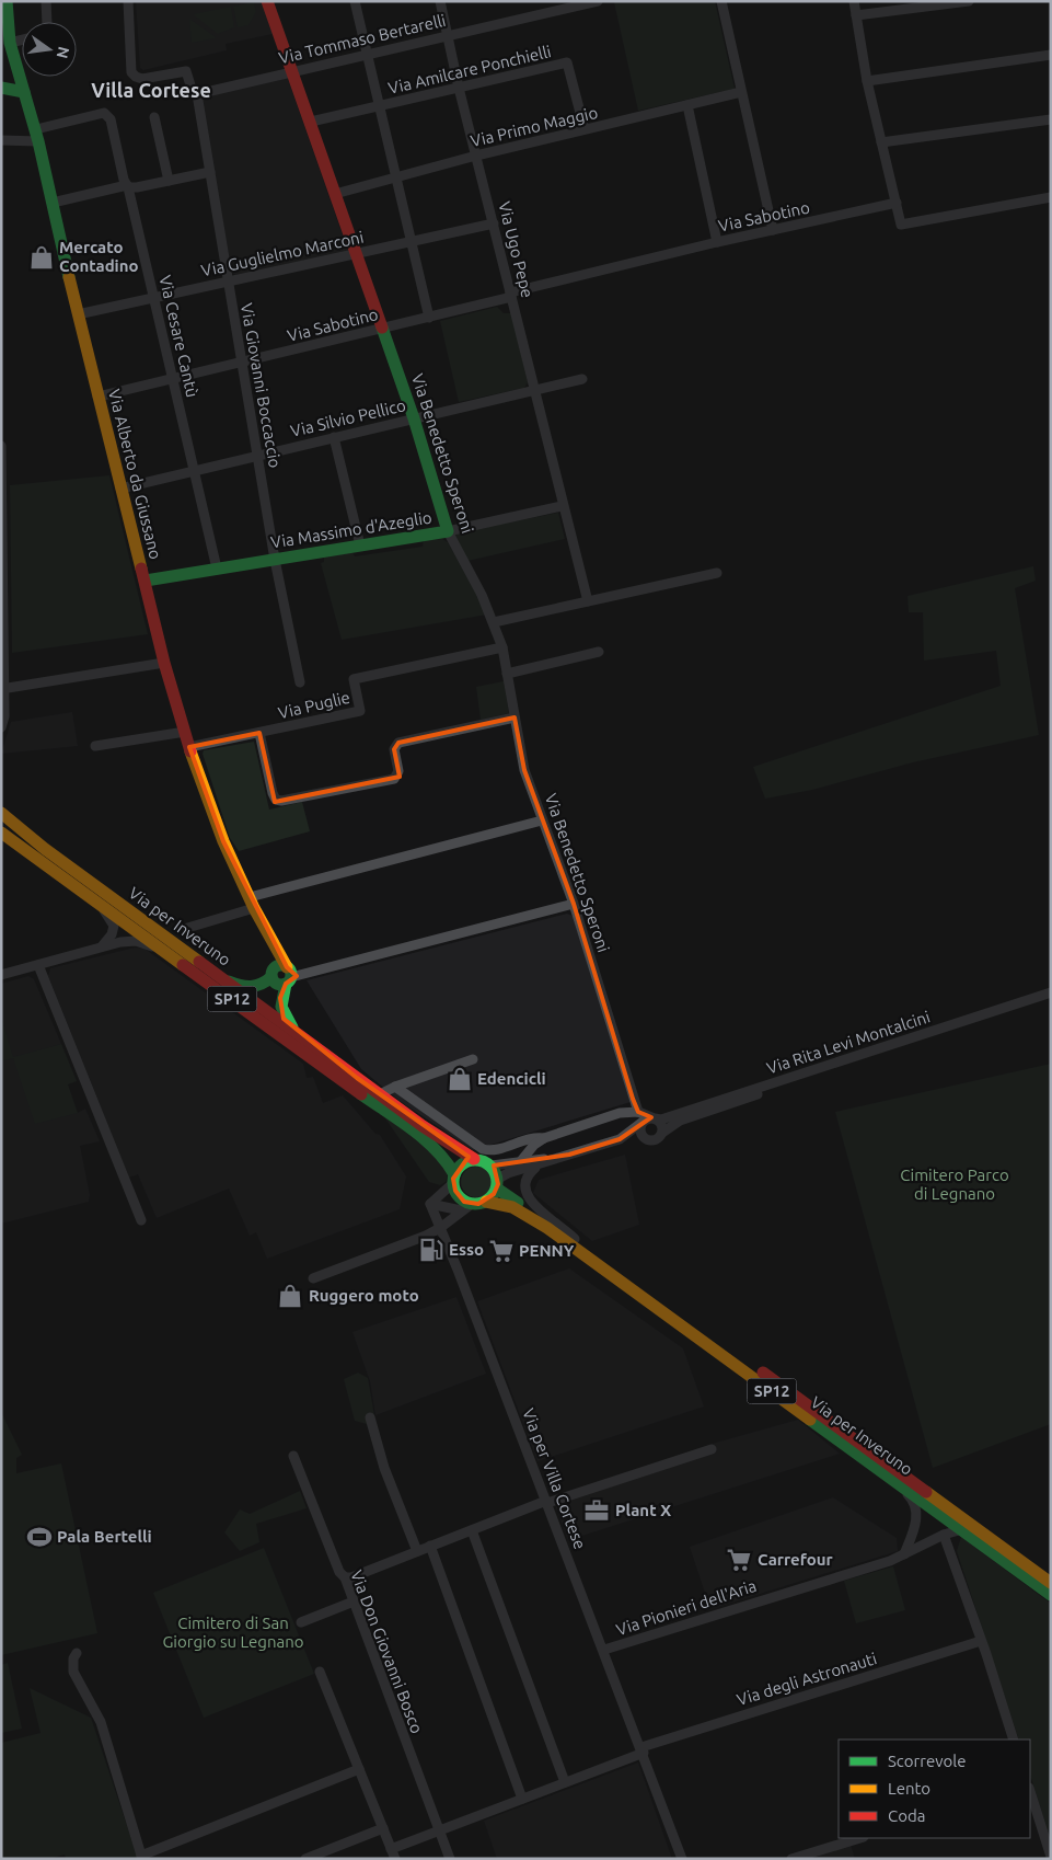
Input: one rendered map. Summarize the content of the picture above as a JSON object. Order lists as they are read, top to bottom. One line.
{"streets":{"main road":["Via Benedetto Speroni","Via Alberto da Giussano","Via Massimo d'Azeglio","Via per Inveruno","SP12"],"street":["Via Tommaso Bertarelli","Via Amilcare Ponchielli","Via Primo Maggio","Via Sabotino","Via Ugo Pepe","Via Guglielmo Marconi","Via Cesare Cantù","Via Giovanni Boccaccio","Via Silvio Pellico","Via Puglie","Via Rita Levi Montalcini","Via per Villa Cortese","Via Pionieri dell'Aria","Via Don Giovanni Bosco","Via degli Astronauti"]},"crossings":[["Via Tommaso Bertarelli","Via Ugo Pepe"],["Via Tommaso Bertarelli","Via Giovanni Boccaccio"],["Via Tommaso Bertarelli","Via Benedetto Speroni"],["Via Amilcare Ponchielli","Via Primo Maggio"],["Via Amilcare Ponchielli","Via Ugo Pepe"],["Via Amilcare Ponchielli","Via Benedetto Speroni"],["Via Primo Maggio","Via Ugo Pepe"],["Via Primo Maggio","Via Benedetto Speroni"],["Via Sabotino","Via Ugo Pepe"],["Via Sabotino","Via Cesare Cantù"],["Via Sabotino","Via Giovanni Boccaccio"],["Via Sabotino","Via Benedetto Speroni"],["Via Sabotino","Via Alberto da Giussano"],["Via Ugo Pepe","Via Guglielmo Marconi"],["Via Ugo Pepe","Via Silvio Pellico"],["Via Ugo Pepe","Via Massimo d'Azeglio"],["Via Guglielmo Marconi","Via Cesare Cantù"],["Via Guglielmo Marconi","Via Giovanni Boccaccio"],["Via Guglielmo Marconi","Via Benedetto Speroni"],["Via Guglielmo Marconi","Via Alberto da Giussano"],["Via Cesare Cantù","Via Silvio Pellico"],["Via Cesare Cantù","Via Alberto da Giussano"],["Via Cesare Cantù","Via Massimo d'Azeglio"],["Via Giovanni Boccaccio","Via Silvio Pellico"],["Via Giovanni Boccaccio","Via Massimo d'Azeglio"],["Via Silvio Pellico","Via Benedetto Speroni"],["Via Silvio Pellico","Via Alberto da Giussano"],["Via Benedetto Speroni","Via Massimo d'Azeglio"],["Via Benedetto Speroni","Via Puglie"],["Via Alberto da Giussano","Via Massimo d'Azeglio"],["Via Alberto da Giussano","Via Puglie"],["Via Alberto da Giussano","Via per Inveruno"],["Via per Inveruno","Via Rita Levi Montalcini"],["Via per Inveruno","Via Pionieri dell'Aria"],["Via per Villa Cortese","Via Pionieri dell'Aria"],["Via per Villa Cortese","Via degli Astronauti"],["Via Don Giovanni Bosco","Via degli Astronauti"]],"districts":["Villa Cortese"],"parks":["Cimitero Parco di Legnano","Cimitero di San Giorgio su Legnano"],"places":{"shop":["Mercato Contadino","Edencicli","Ruggero moto"],"fuel station":["Esso"],"supermarket":["PENNY","Carrefour"],"office":["Plant X"],"sports":["Pala Bertelli"]},"legend":["Scorrevole","Lento","Coda"],"north":"right"}
